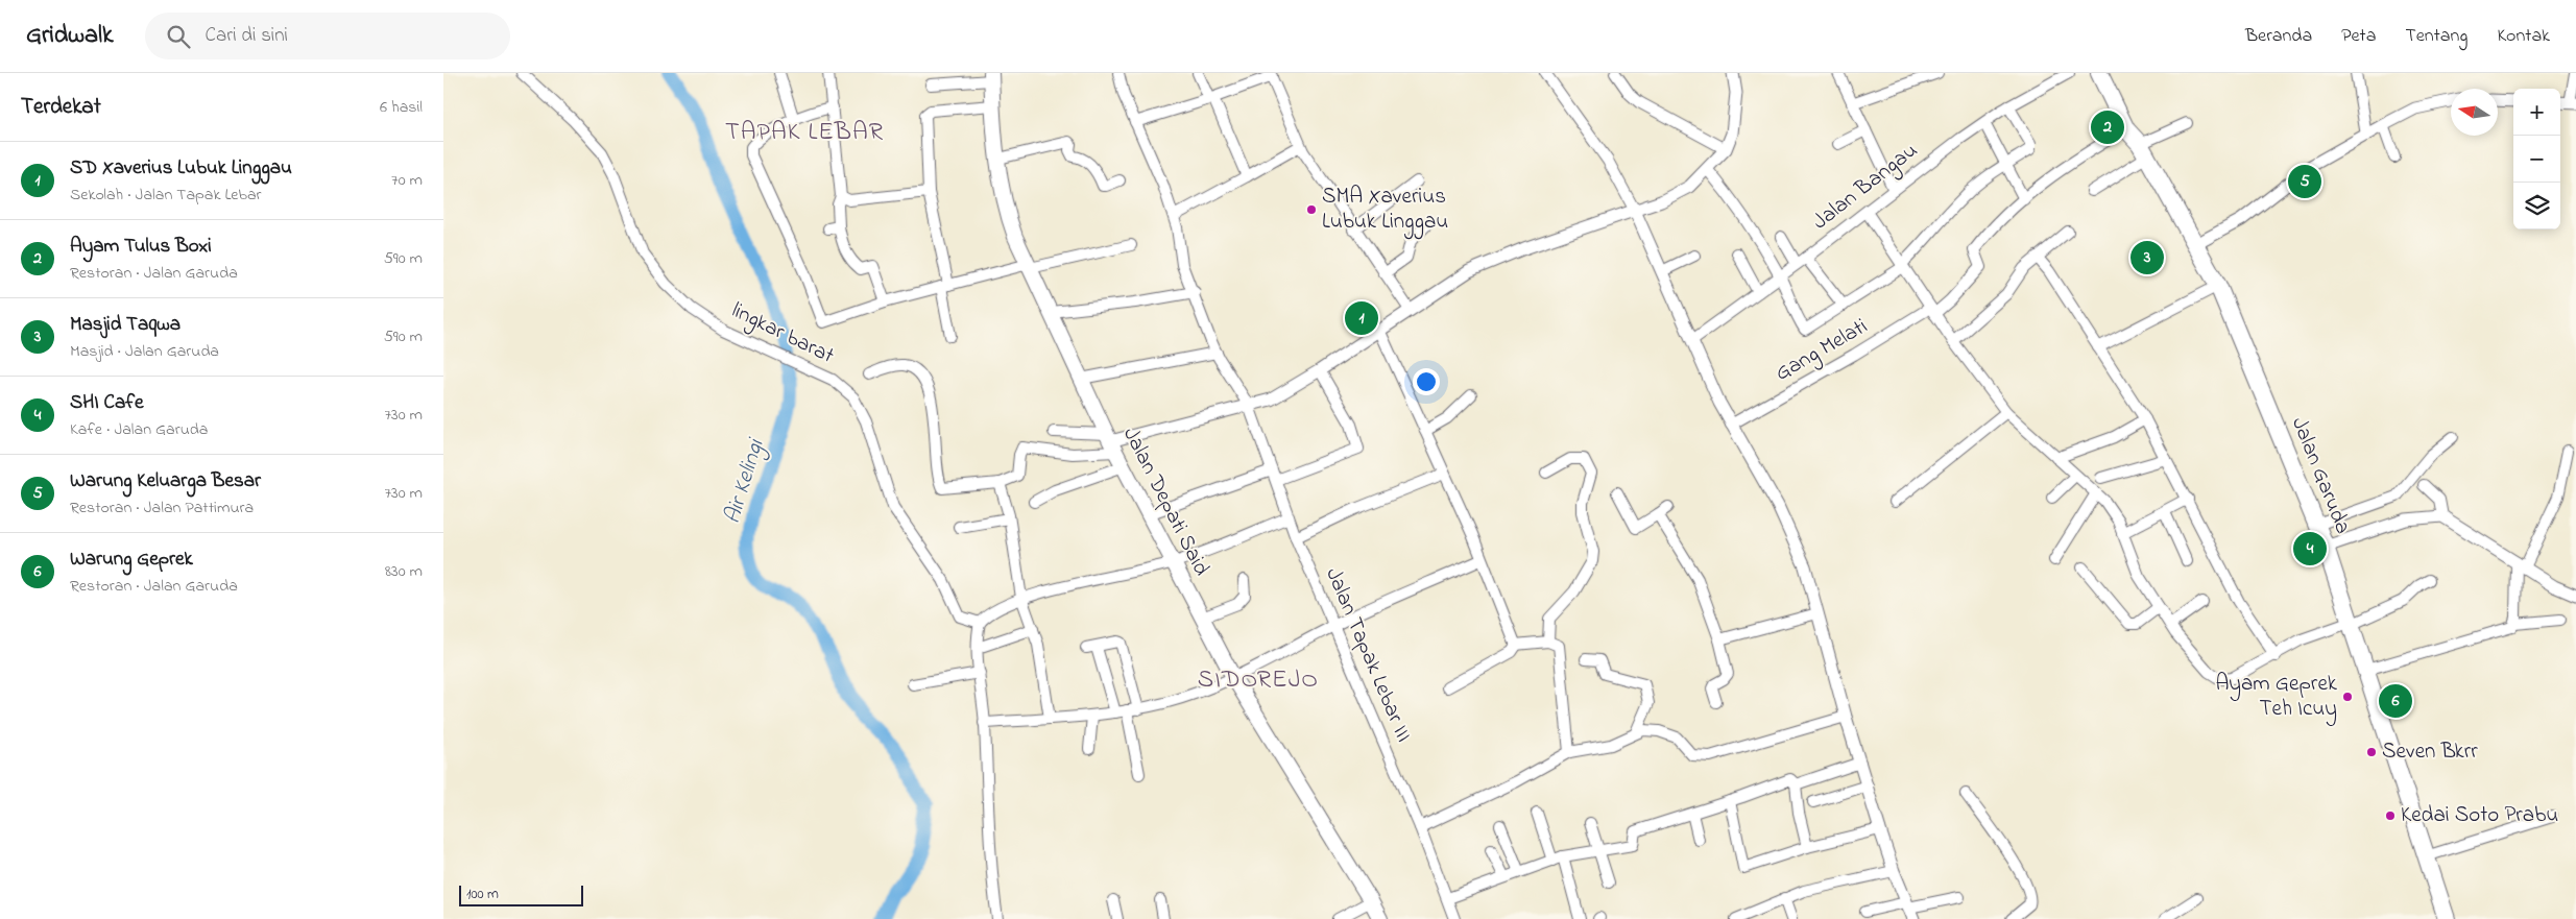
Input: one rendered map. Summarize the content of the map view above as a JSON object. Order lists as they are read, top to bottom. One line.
{"streets":{"highway":["Jalan Garuda"],"main road":["Jalan Depati Said"],"street":["Jalan Bangau","lingkar barat","Gang Melati","Jalan Tapak Lebar III"]},"districts":["TAPAK LEBAR","SIDOREJO"],"water":["Air Kelingi"],"places":["SMA Xaverius Lubuk Linggau","Ayam Geprek Teh Icuy","Seven Bkrr","Kedai Soto Prabu"],"scale_bar":"100 m","north":"left","page":{"header":"Gridwalk","search":"Cari di sini","nav":["Beranda","Peta","Tentang","Kontak"],"heading":["Terdekat","6 hasil"],"map_buttons":["+","−"],"pins":["2","5","3","1","4","6"],"list":[{"mark":"1","name":"SD Xaverius Lubuk Linggau","note":"Sekolah · Jalan Tapak Lebar","value":"70 m"},{"mark":"2","name":"Ayam Tulus Boxi","note":"Restoran · Jalan Garuda","value":"590 m"},{"mark":"3","name":"Masjid Taqwa","note":"Masjid · Jalan Garuda","value":"590 m"},{"mark":"4","name":"SHI Cafe","note":"Kafe · Jalan Garuda","value":"730 m"},{"mark":"5","name":"Warung Keluarga Besar","note":"Restoran · Jalan Pattimura","value":"730 m"},{"mark":"6","name":"Warung Geprek","note":"Restoran · Jalan Garuda","value":"830 m"}],"scale":"100 m"}}
